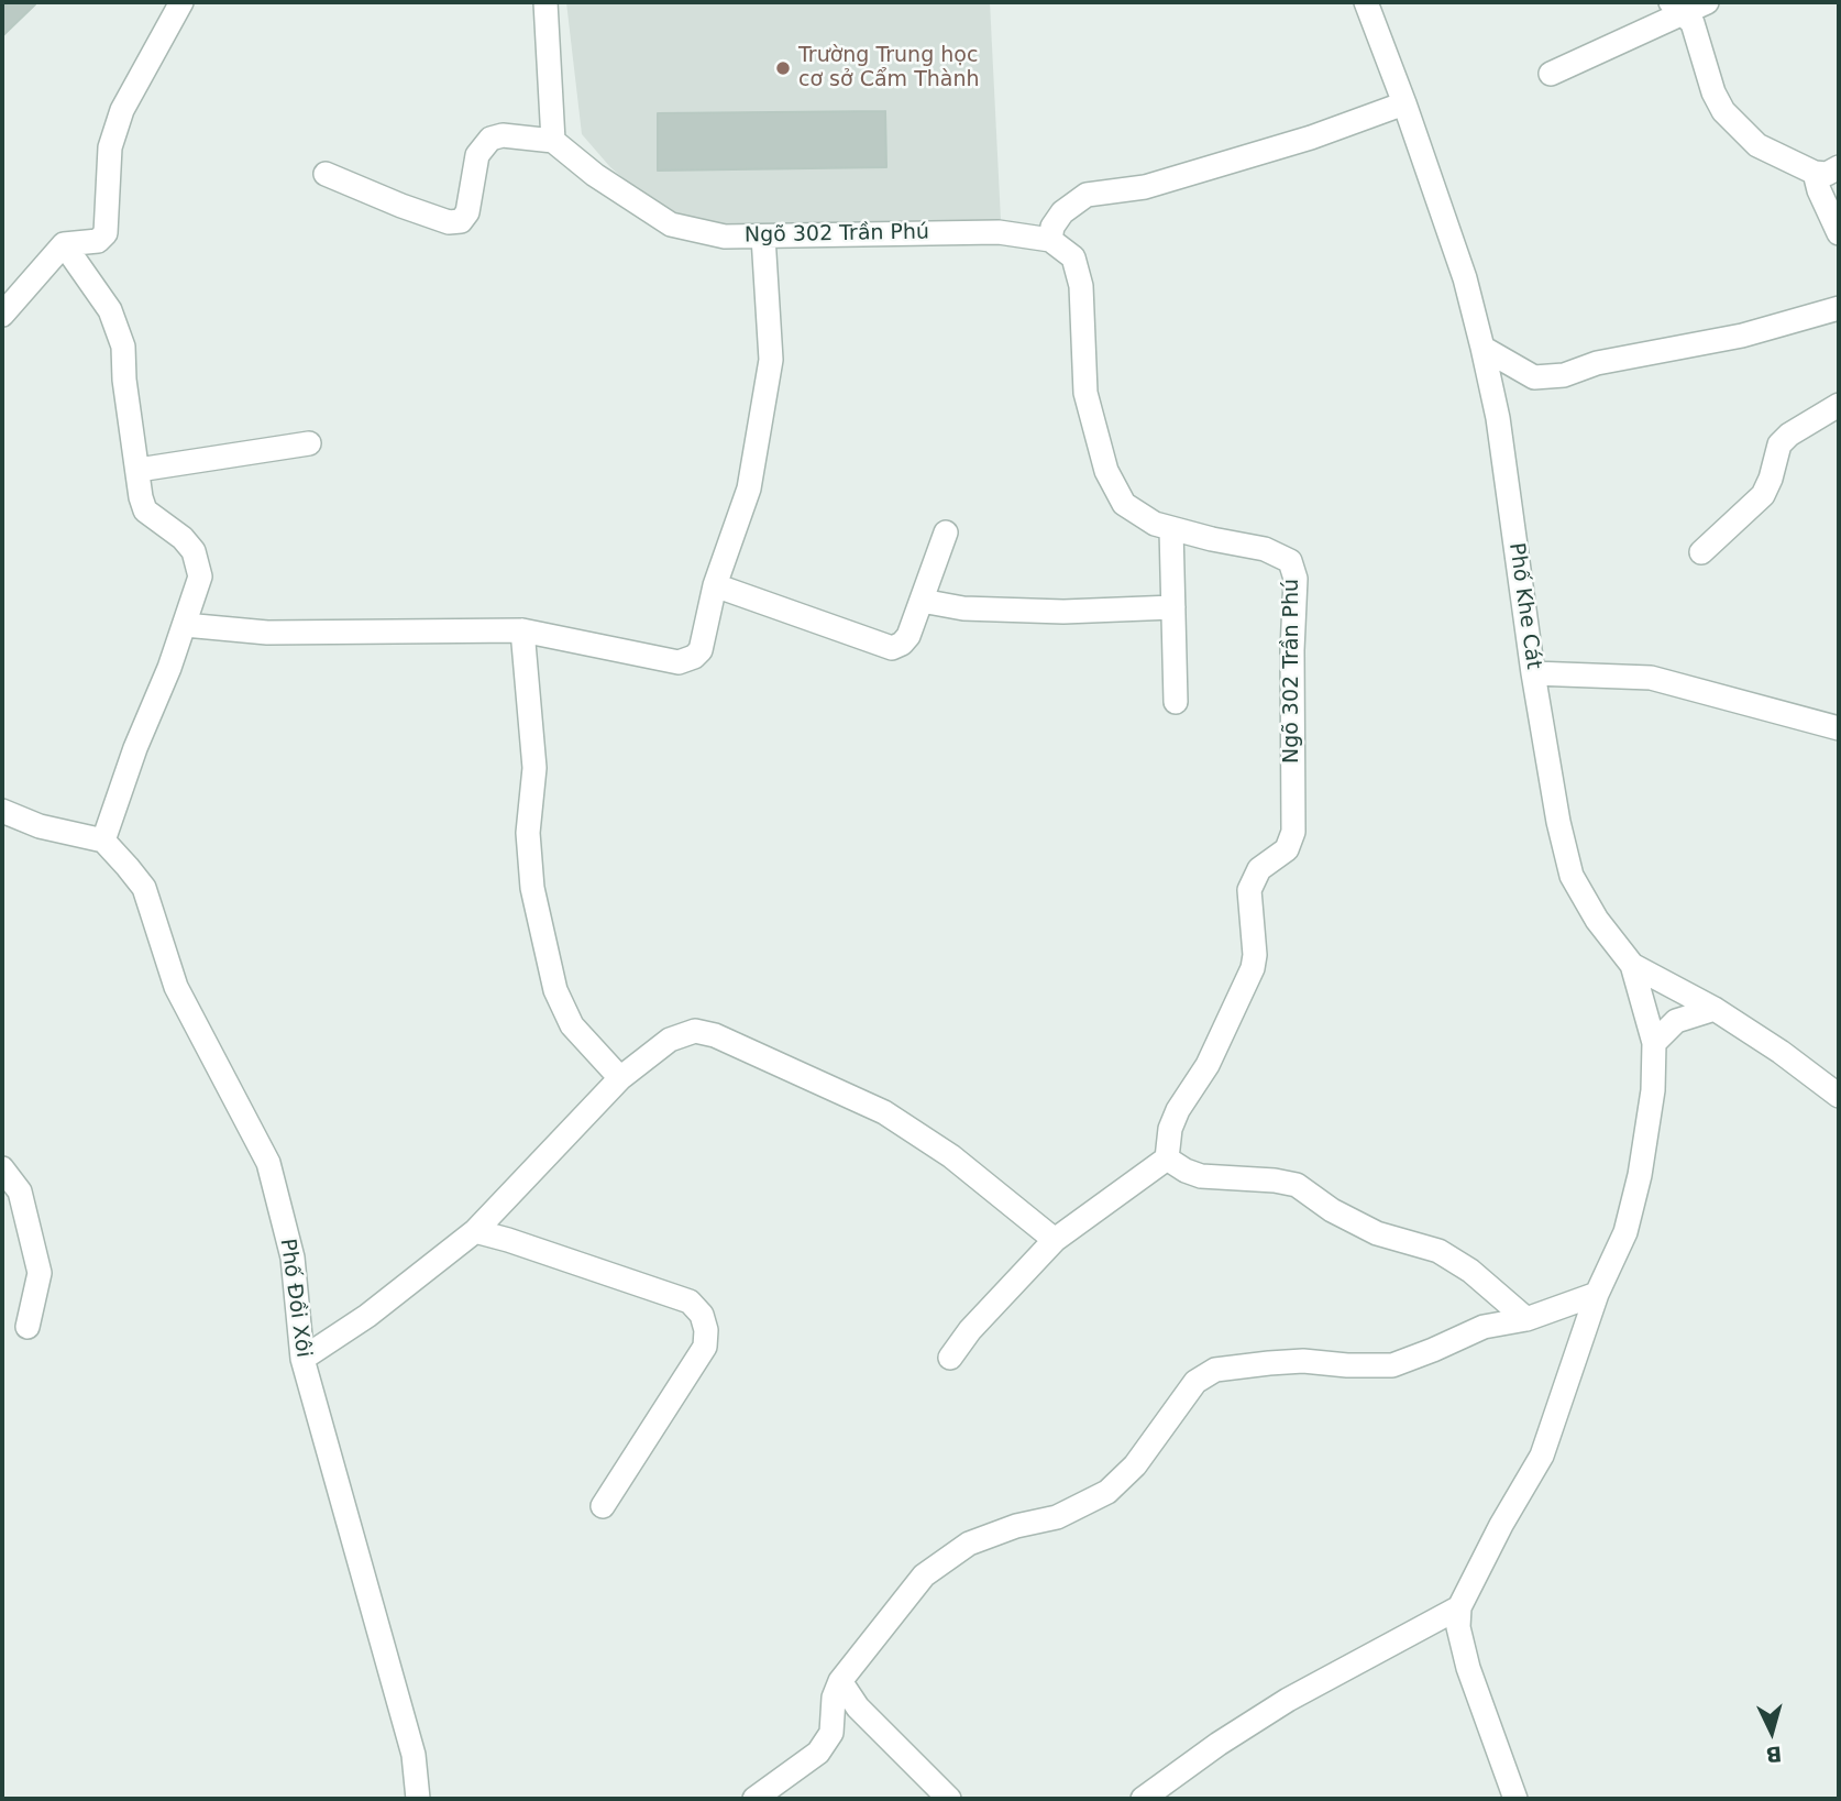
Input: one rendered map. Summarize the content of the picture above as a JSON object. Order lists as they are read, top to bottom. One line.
{"streets":{"street":["Ngõ 302 Trần Phú","Phố Khe Cát","Phố Đồi Xôi"]},"places":["Trường Trung học cơ sở Cẩm Thành"],"north":"bottom"}
